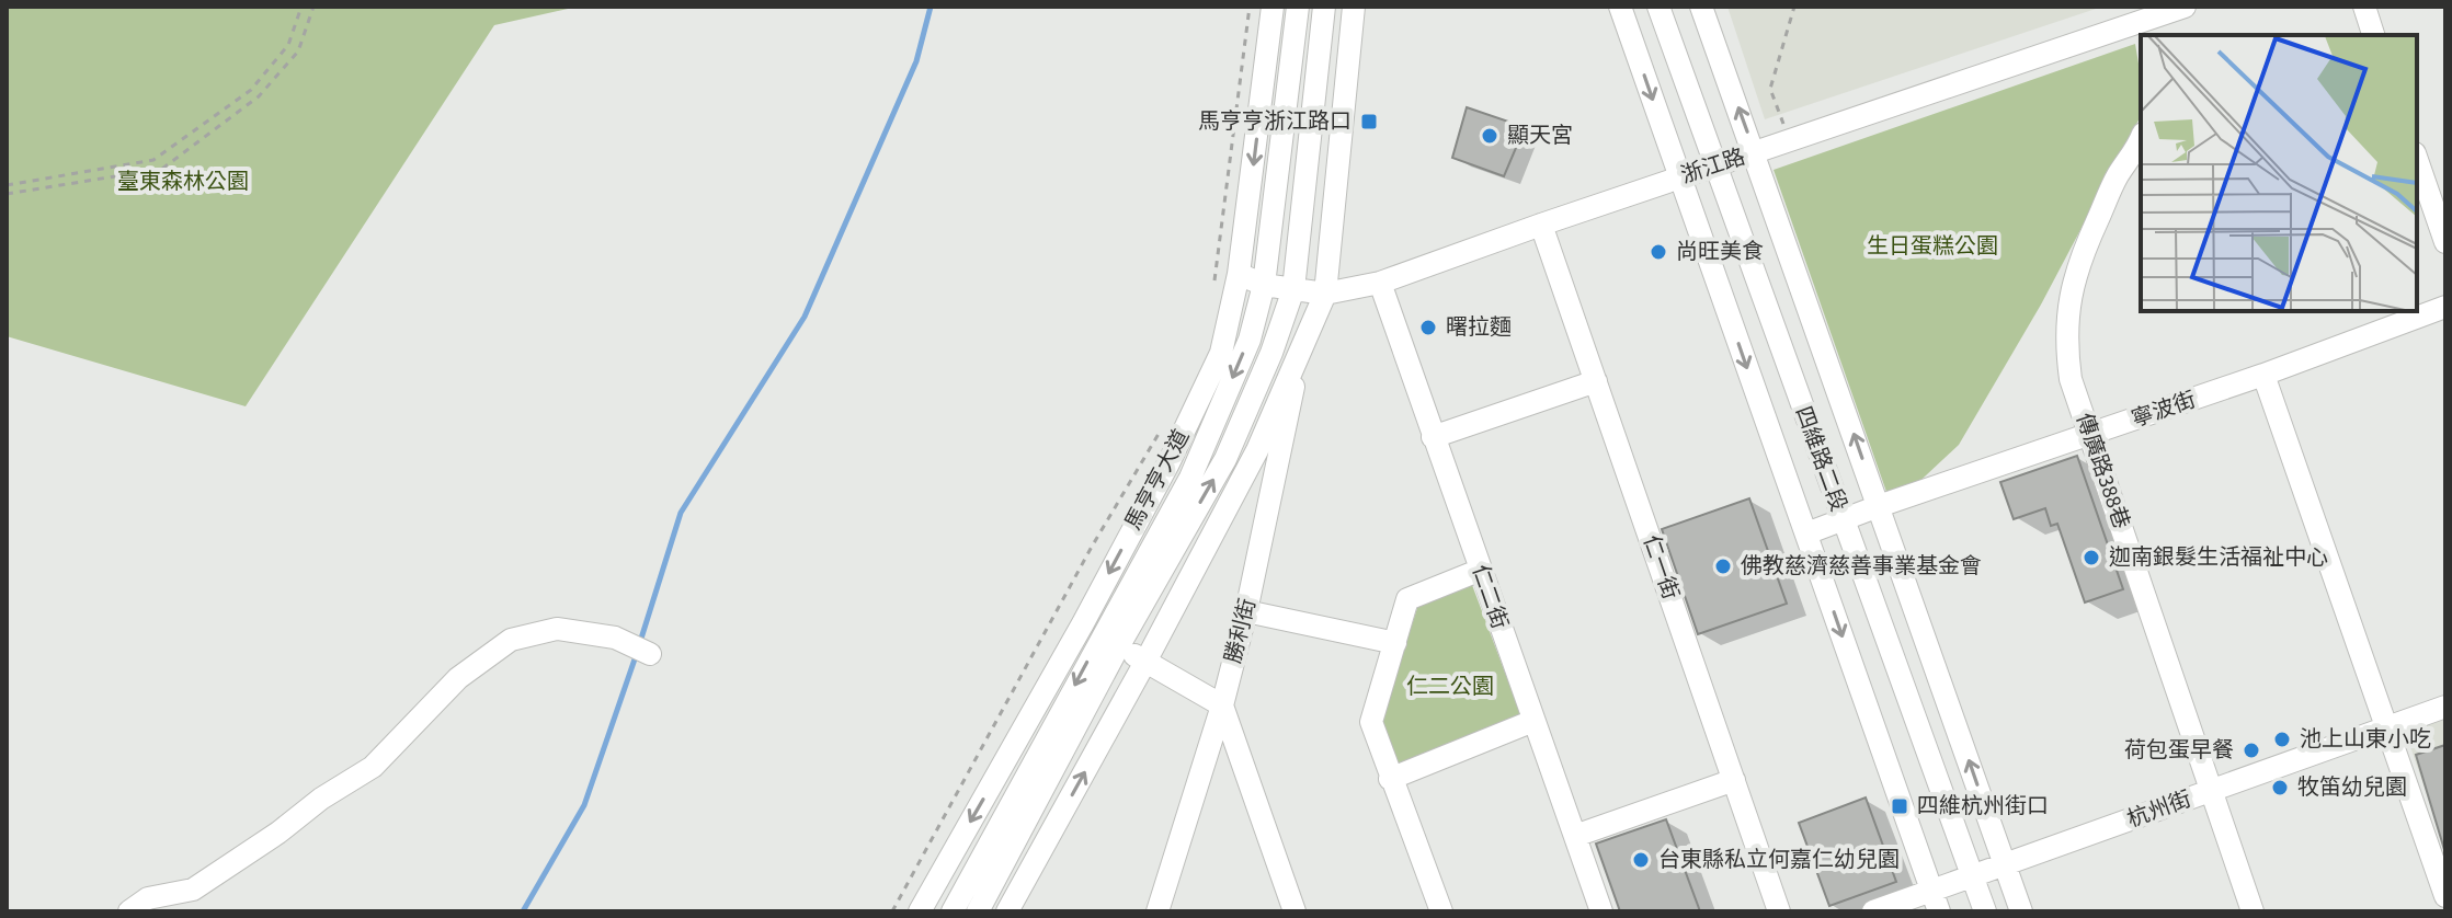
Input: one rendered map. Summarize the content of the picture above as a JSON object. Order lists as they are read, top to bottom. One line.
{"streets":{"street":["浙江路","寧波街","四維路二段","傳廣路388巷","馬亨亨大道","仁一街","仁二街","勝利街","杭州街"]},"crossings":[["浙江路","四維路二段"],["浙江路","馬亨亨大道"],["浙江路","仁一街"],["浙江路","仁二街"],["寧波街","四維路二段"],["寧波街","傳廣路388巷"],["四維路二段","杭州街"],["傳廣路388巷","杭州街"]],"parks":["臺東森林公園","生日蛋糕公園","仁二公園"],"places":{"transit":["馬亨亨浙江路口","四維杭州街口"],"other":["顯天宮","尚旺美食","曙拉麵","迦南銀髮生活福祉中心","佛教慈濟慈善事業基金會","池上山東小吃","荷包蛋早餐","牧笛幼兒園","台東縣私立何嘉仁幼兒園"]}}
